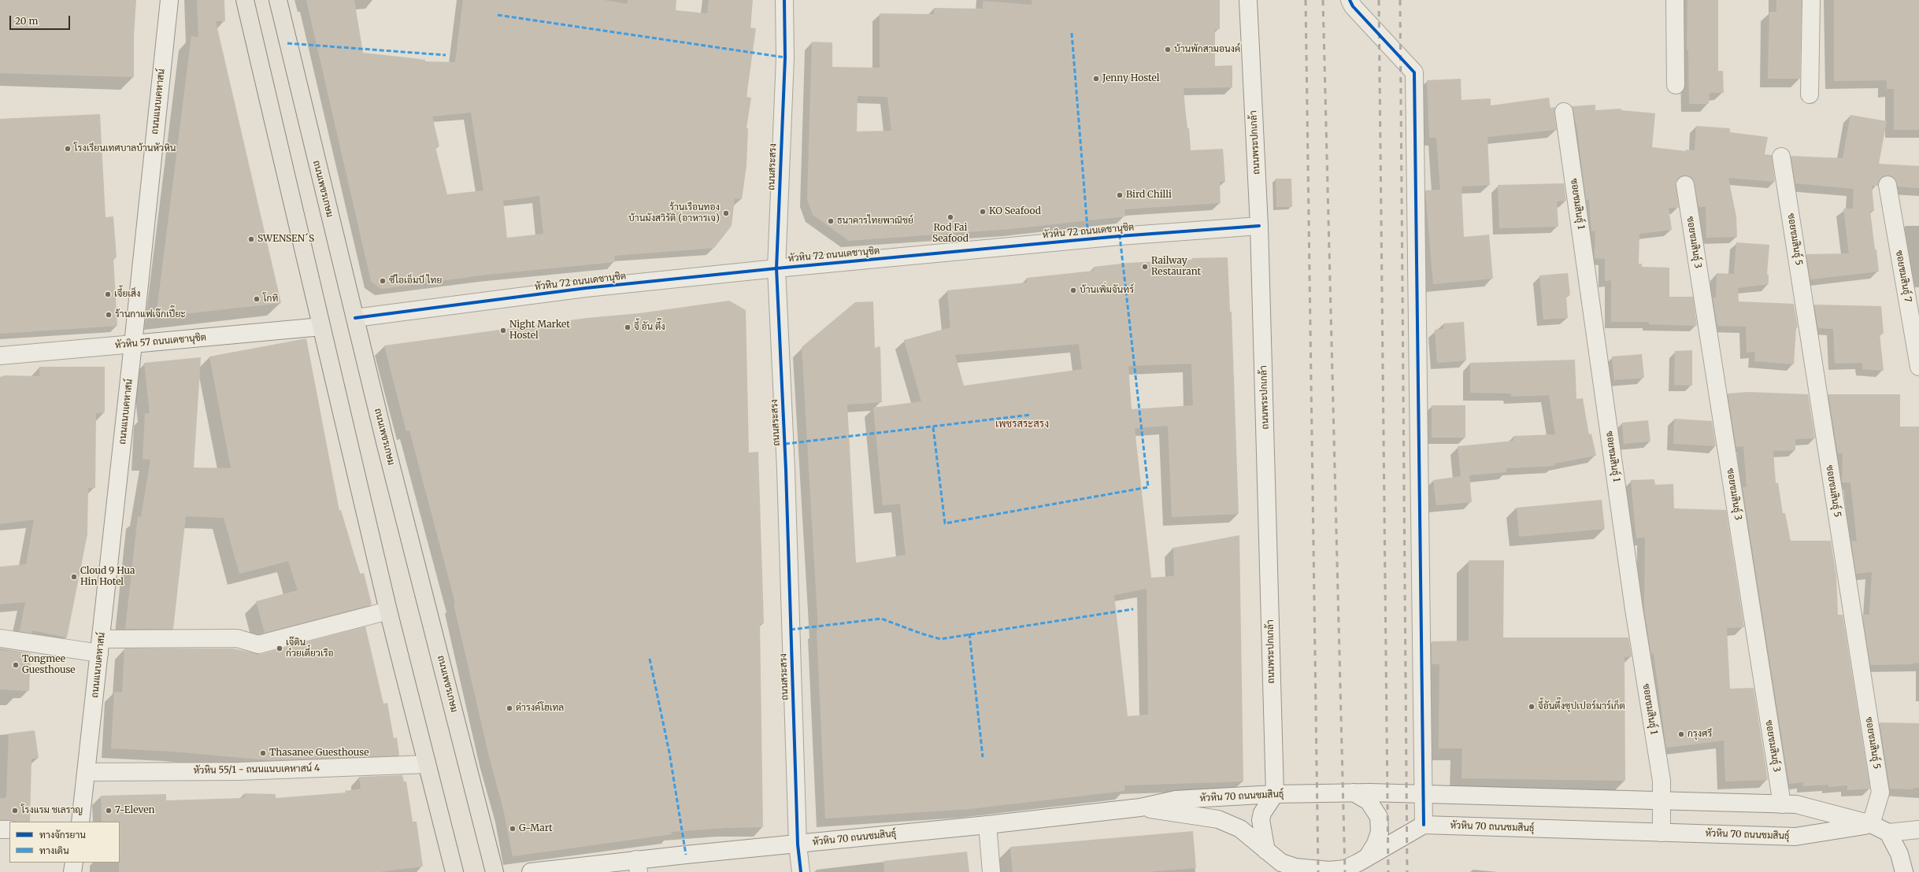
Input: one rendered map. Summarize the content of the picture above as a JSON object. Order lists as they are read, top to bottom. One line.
{"streets":{"main road":["ถนนเพชรเกษม"],"street":["ถนนแนบเคหาสน์","ถนนพระปกเกล้า","ถนนสระสรง","ซอยชมสินธุ์ 1","หัวหิน 72 ถนนเดชานุชิต","ซอยชมสินธุ์ 5","ซอยชมสินธุ์ 3","ซอยชมสินธุ์ 7","หัวหิน 57 ถนนเดชานุชิต","หัวหิน 55/1 - ถนนแนบเคหาสน์ 4","หัวหิน 70 ถนนชมสินธุ์"]},"crossings":[["ถนนแนบเคหาสน์","หัวหิน 57 ถนนเดชานุชิต"],["ถนนแนบเคหาสน์","หัวหิน 55/1 - ถนนแนบเคหาสน์ 4"],["ถนนพระปกเกล้า","หัวหิน 72 ถนนเดชานุชิต"],["ถนนพระปกเกล้า","หัวหิน 70 ถนนชมสินธุ์"],["ถนนสระสรง","หัวหิน 72 ถนนเดชานุชิต"],["ถนนสระสรง","หัวหิน 70 ถนนชมสินธุ์"],["ถนนเพชรเกษม","หัวหิน 72 ถนนเดชานุชิต"],["ซอยชมสินธุ์ 1","หัวหิน 70 ถนนชมสินธุ์"],["ซอยชมสินธุ์ 5","หัวหิน 70 ถนนชมสินธุ์"],["ซอยชมสินธุ์ 3","หัวหิน 70 ถนนชมสินธุ์"]],"districts":["เพชรสระสรง"],"places":["บ้านพักสามอนงค์","Jenny Hostel","โรงเรียนเทศบาลบ้านหัวหิน","Bird Chilli","KO Seafood","ร้านเรือนทอง บ้านมังสวิรัติ (อาหารเจ)","Rod Fai Seafood","ธนาคารไทยพาณิชย์","SWENSEN´S","Railway Restaurant","ซีไอเอ็มบี ไทย","บ้านเพิ่มจันทร์","เจี้ยเส็ง","โกทิ","ร้านกาแฟเจ๊กเปี๊ยะ","จี้ อัน ตึ๊ง","Night Market Hostel","Cloud 9 Hua Hin Hotel","เจ๊ดิน ก๋วยเตี๋ยวเรือ","Tongmee Guesthouse","จี้อันตึ๊งซุปเปอร์มาร์เก็ต","ดำรงค์โฮเทล","กรุงศรี","Thasanee Guesthouse","โรงแรม ชเลราญ","7-Eleven","G-Mart"],"legend":["ทางจักรยาน","ทางเดิน"],"scale_bar":"20 m"}
